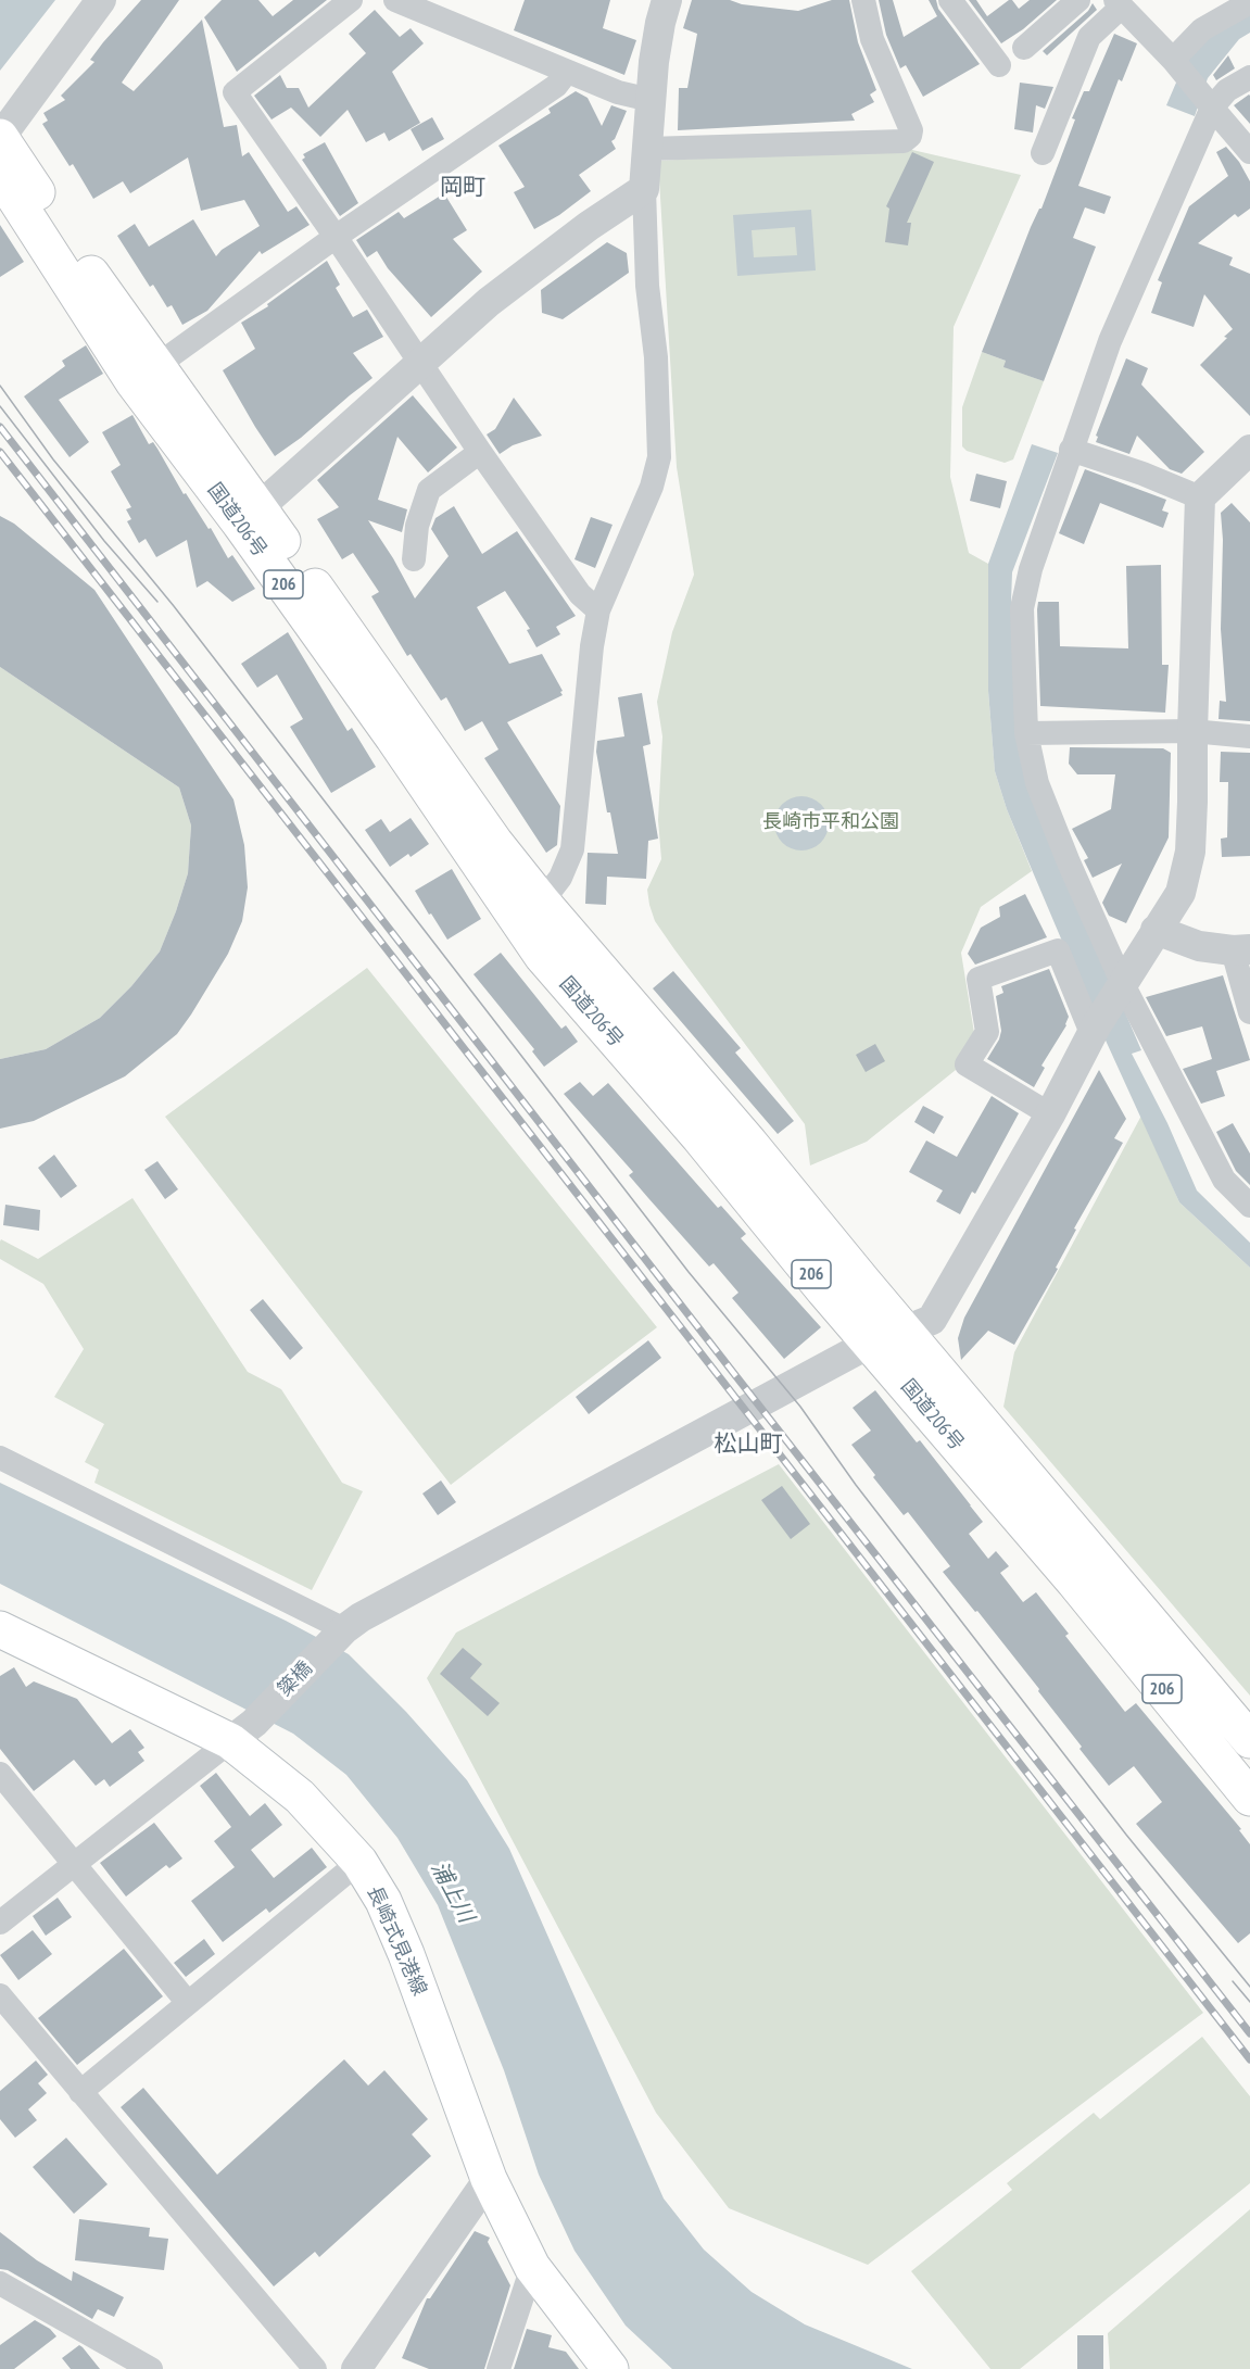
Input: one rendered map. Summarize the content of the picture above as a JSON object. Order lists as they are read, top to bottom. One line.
{"streets":{"main road":["国道206号","206","長崎式見港線"],"street":["簗橋"]},"crossings":[["国道206号","簗橋"],["簗橋","長崎式見港線"]],"districts":["岡町","松山町"],"water":["浦上川"],"parks":["長崎市平和公園"]}
